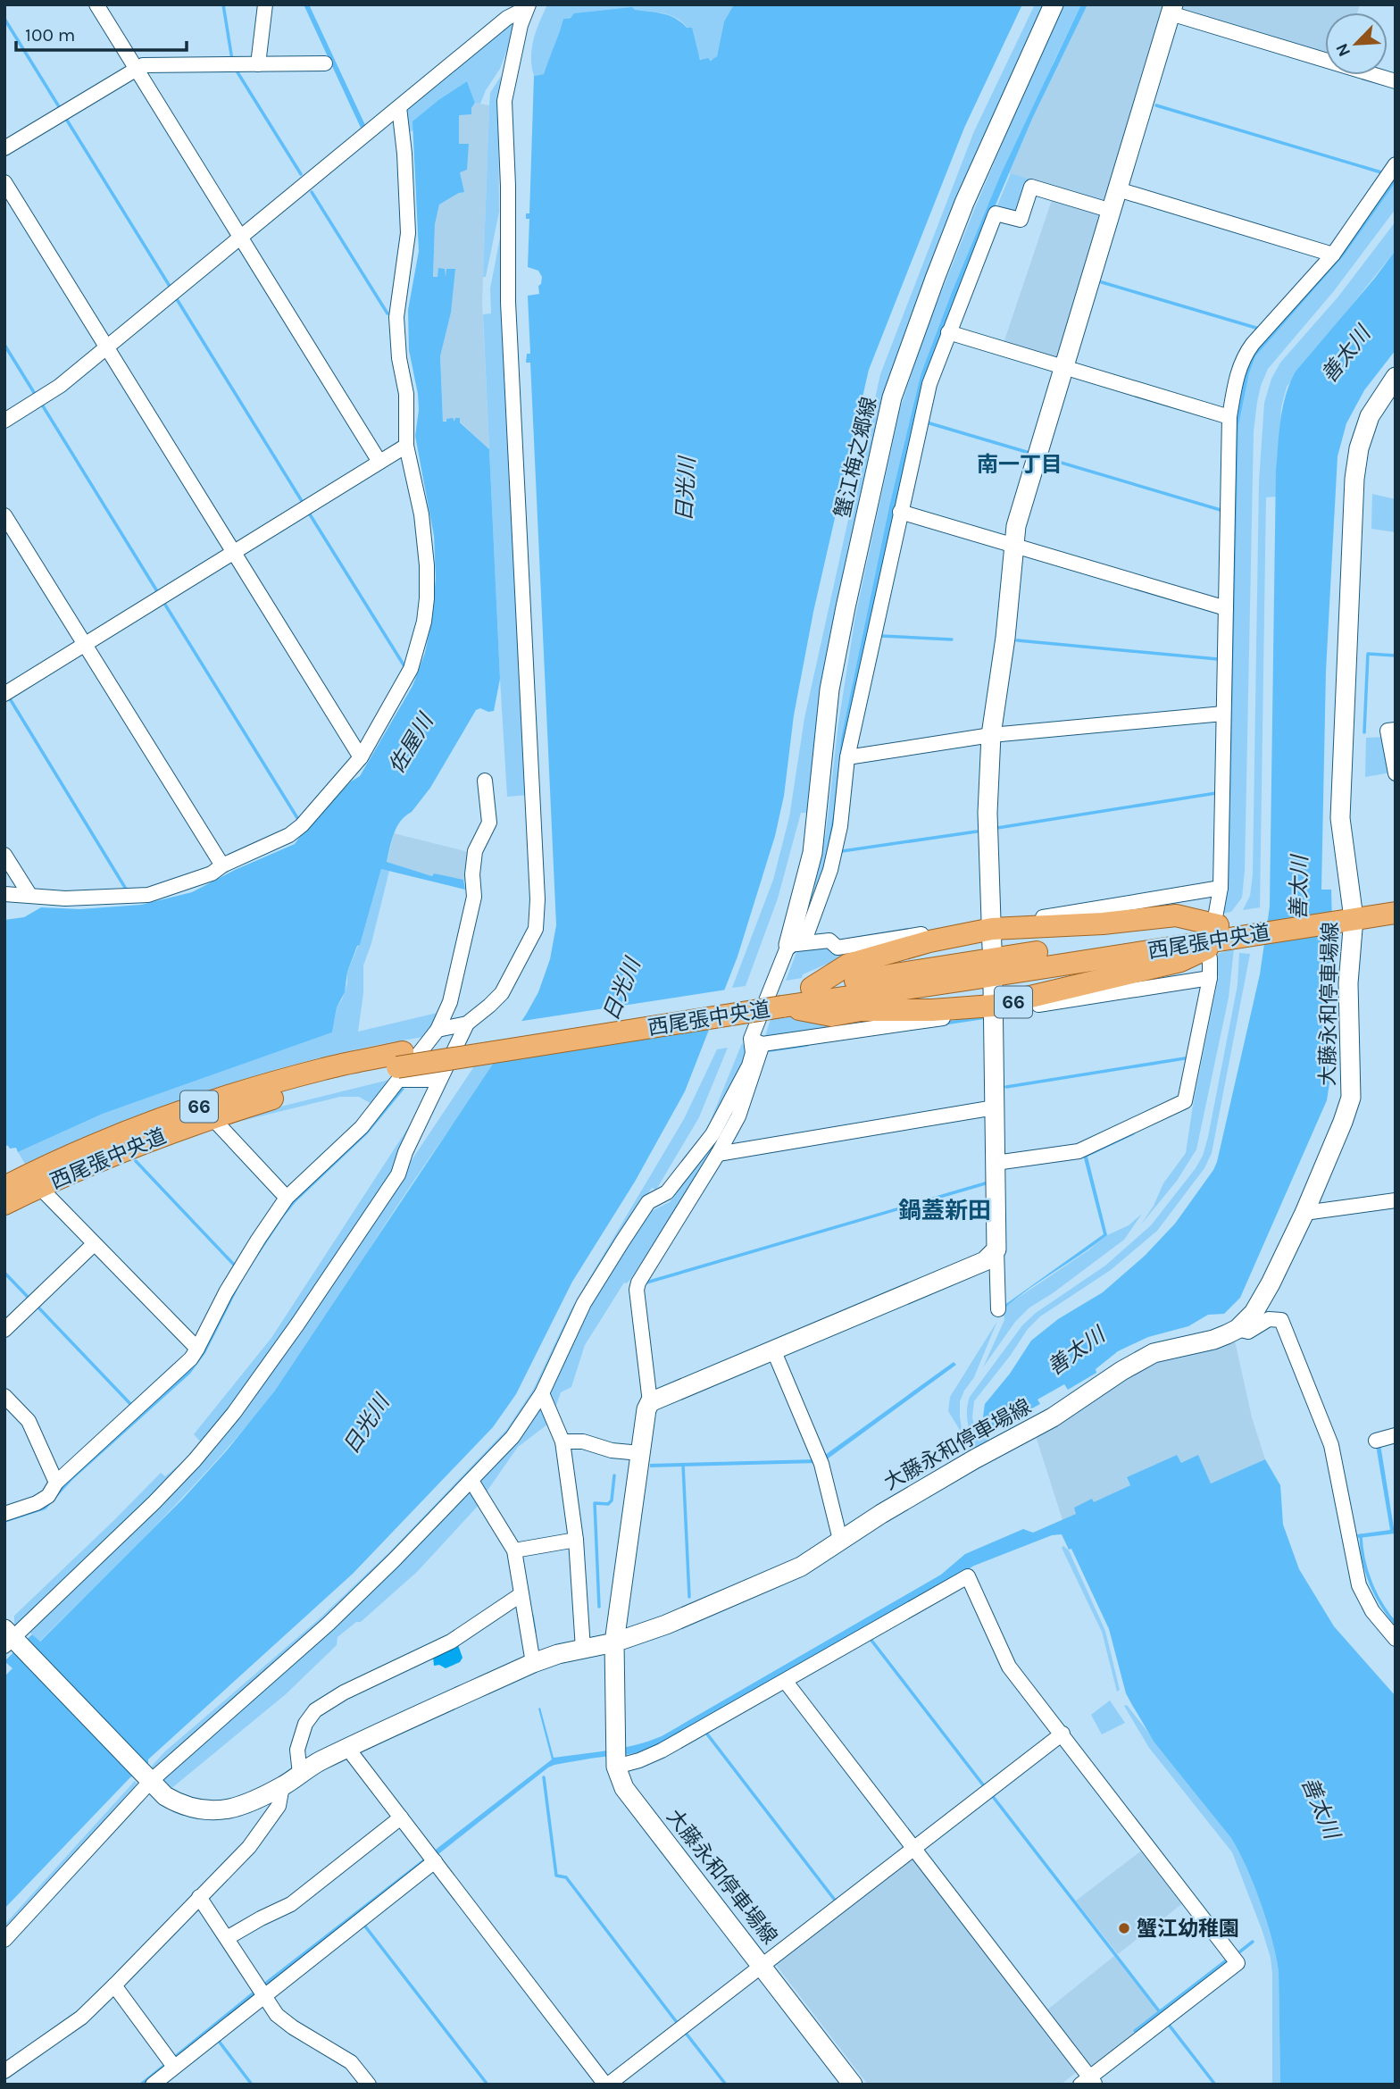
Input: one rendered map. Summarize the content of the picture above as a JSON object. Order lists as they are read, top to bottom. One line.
{"streets":{"main road":["蟹江梅之郷線","西尾張中央道","66","大藤永和停車場線"]},"crossings":[["西尾張中央道","66"],["西尾張中央道","大藤永和停車場線"]],"districts":["南一丁目","鍋蓋新田"],"water":["善太川","日光川","佐屋川"],"places":["蟹江幼稚園"],"scale_bar":"100 m","north":"bottom left"}
